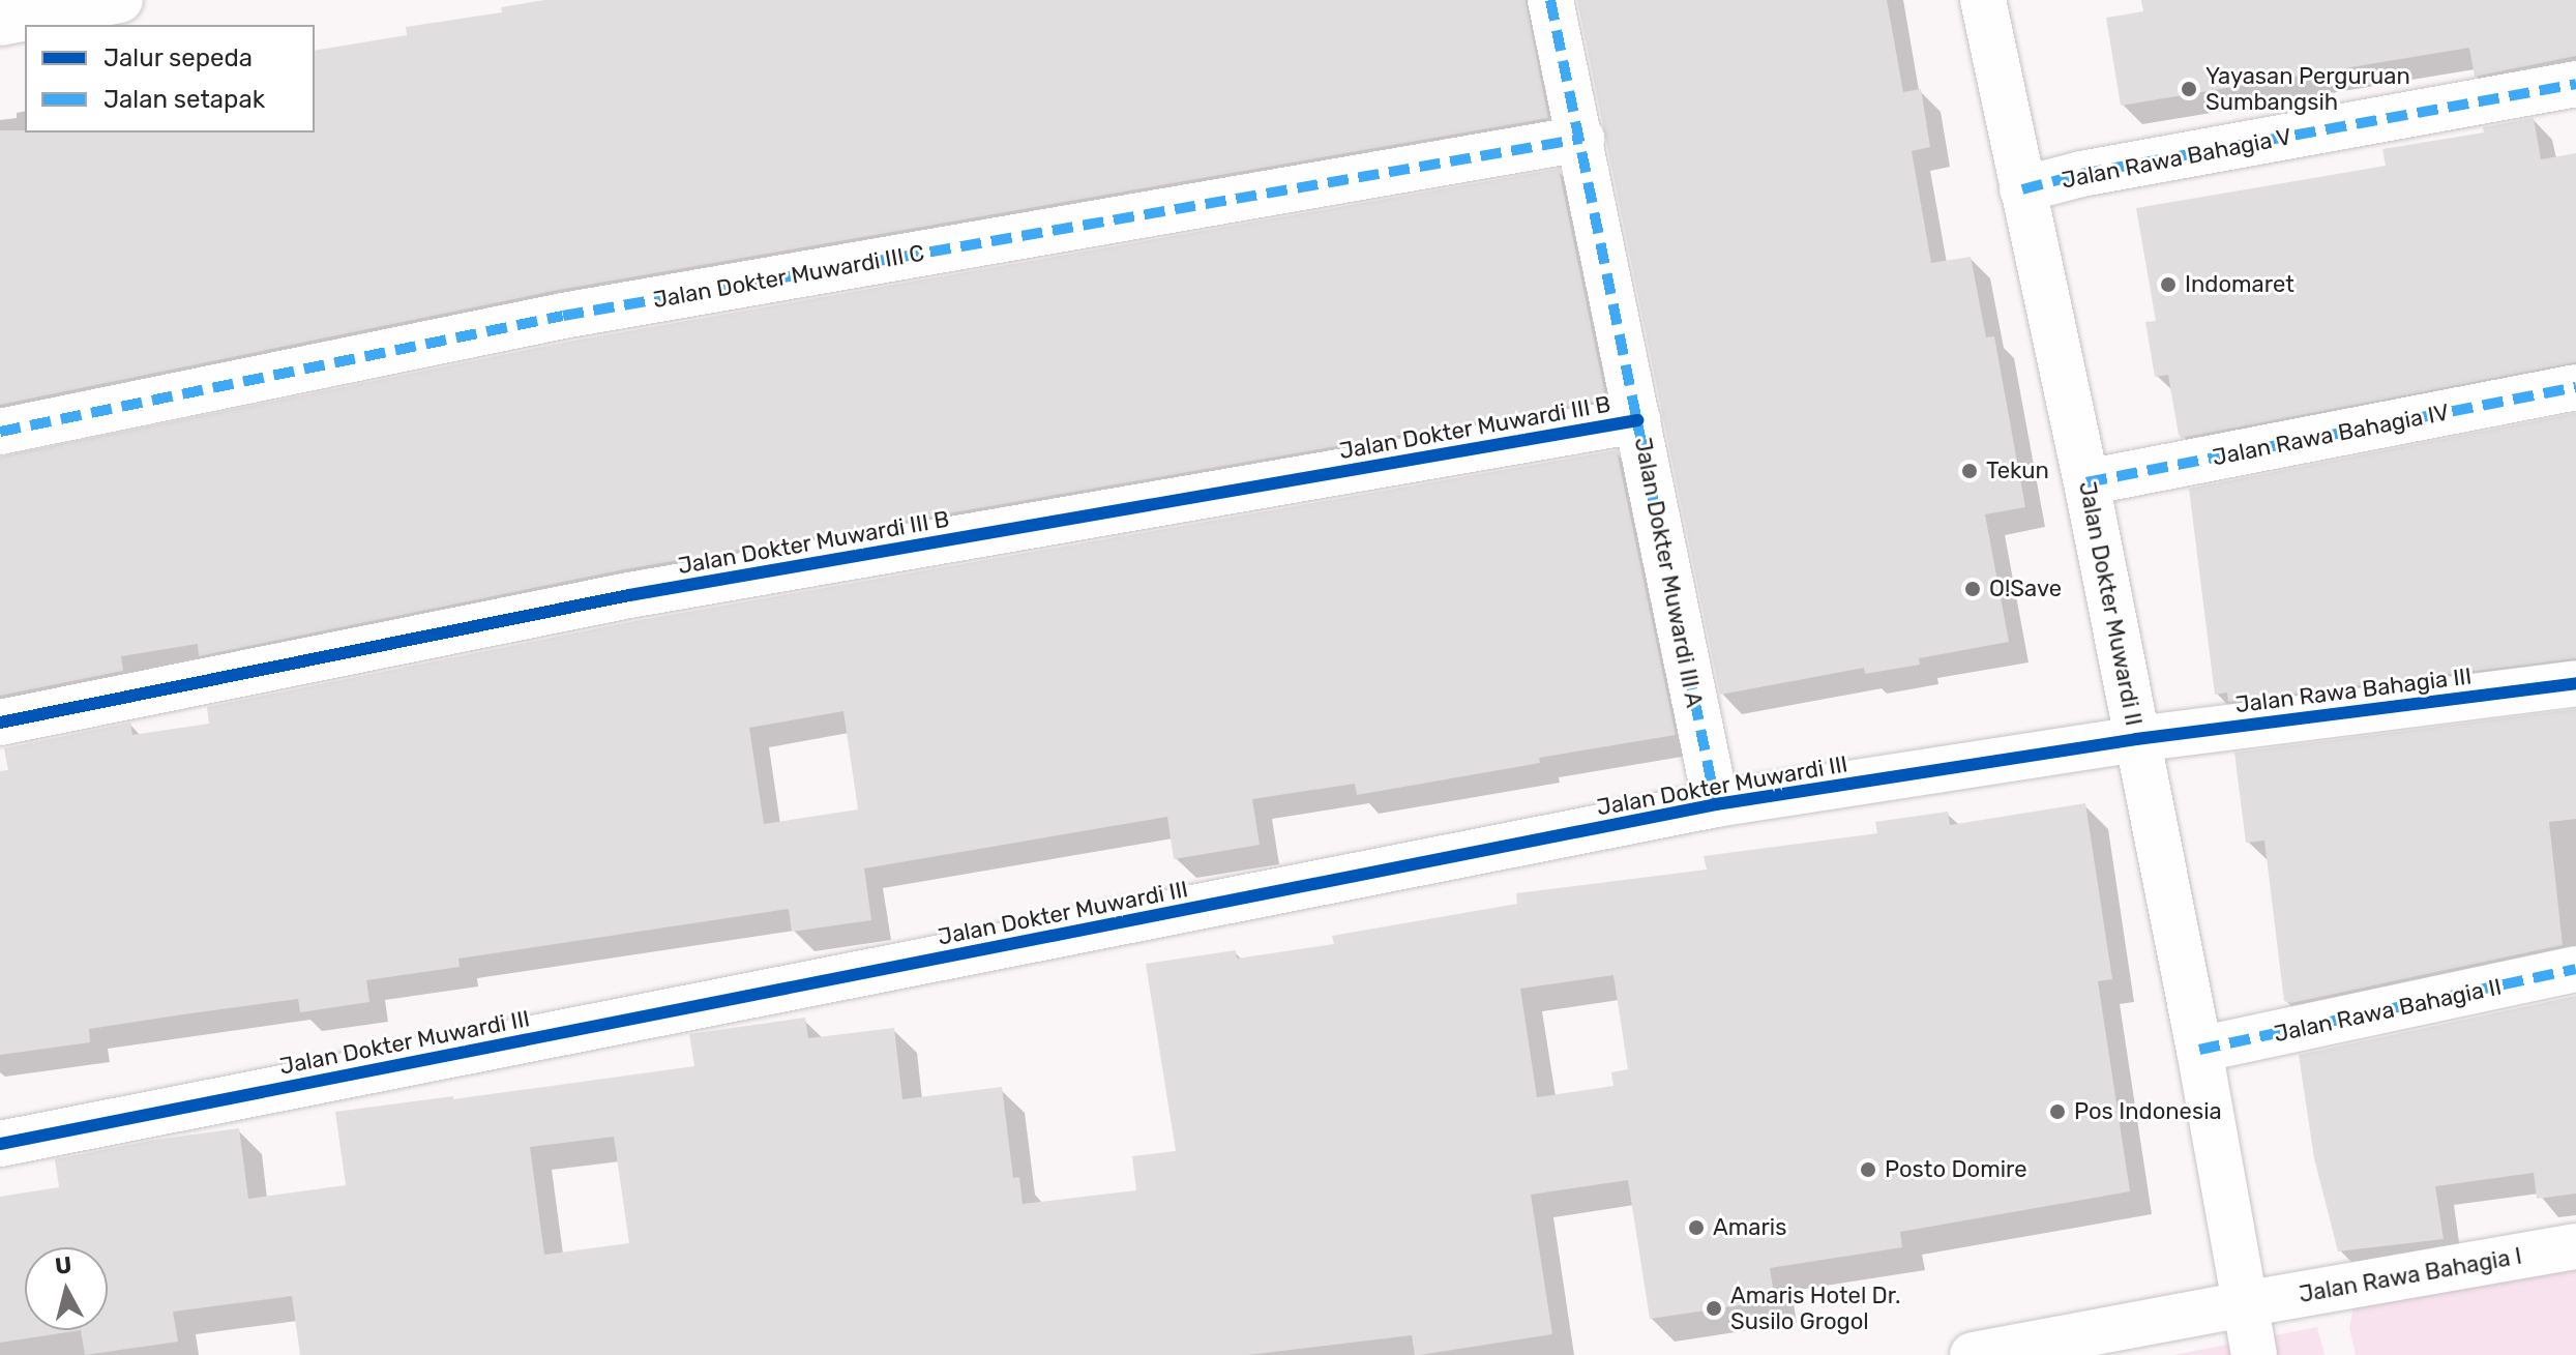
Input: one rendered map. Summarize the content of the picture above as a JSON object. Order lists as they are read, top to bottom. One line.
{"streets":{"street":["Jalan Rawa Bahagia V","Jalan Dokter Muwardi III C","Jalan Dokter Muwardi III B","Jalan Rawa Bahagia IV","Jalan Dokter Muwardi III A","Jalan Dokter Muwardi II","Jalan Rawa Bahagia III","Jalan Dokter Muwardi III","Jalan Rawa Bahagia II","Jalan Rawa Bahagia I"]},"crossings":[["Jalan Rawa Bahagia V","Jalan Dokter Muwardi II"],["Jalan Dokter Muwardi III C","Jalan Dokter Muwardi III A"],["Jalan Dokter Muwardi III B","Jalan Dokter Muwardi III A"],["Jalan Rawa Bahagia IV","Jalan Dokter Muwardi II"],["Jalan Dokter Muwardi III A","Jalan Dokter Muwardi III"],["Jalan Dokter Muwardi II","Jalan Rawa Bahagia III"],["Jalan Dokter Muwardi II","Jalan Dokter Muwardi III"],["Jalan Dokter Muwardi II","Jalan Rawa Bahagia II"],["Jalan Dokter Muwardi II","Jalan Rawa Bahagia I"],["Jalan Rawa Bahagia III","Jalan Dokter Muwardi III"]],"places":["Yayasan Perguruan Sumbangsih","Indomaret","Tekun","O!Save","Pos Indonesia","Posto Domire","Amaris","Amaris Hotel Dr. Susilo Grogol"],"legend":["Jalur sepeda","Jalan setapak"],"north":"top"}
